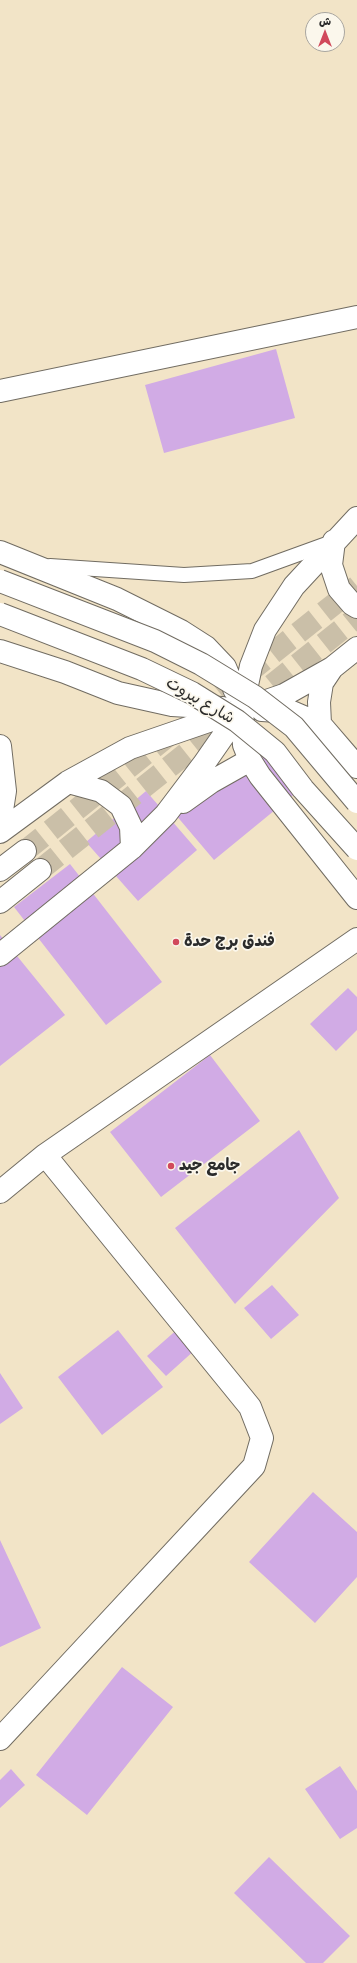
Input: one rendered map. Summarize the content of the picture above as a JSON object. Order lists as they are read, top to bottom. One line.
{"streets":{"street":["شارع بيروت"]},"places":["فندق برج حدة","جامع جيد"],"north":"top"}
